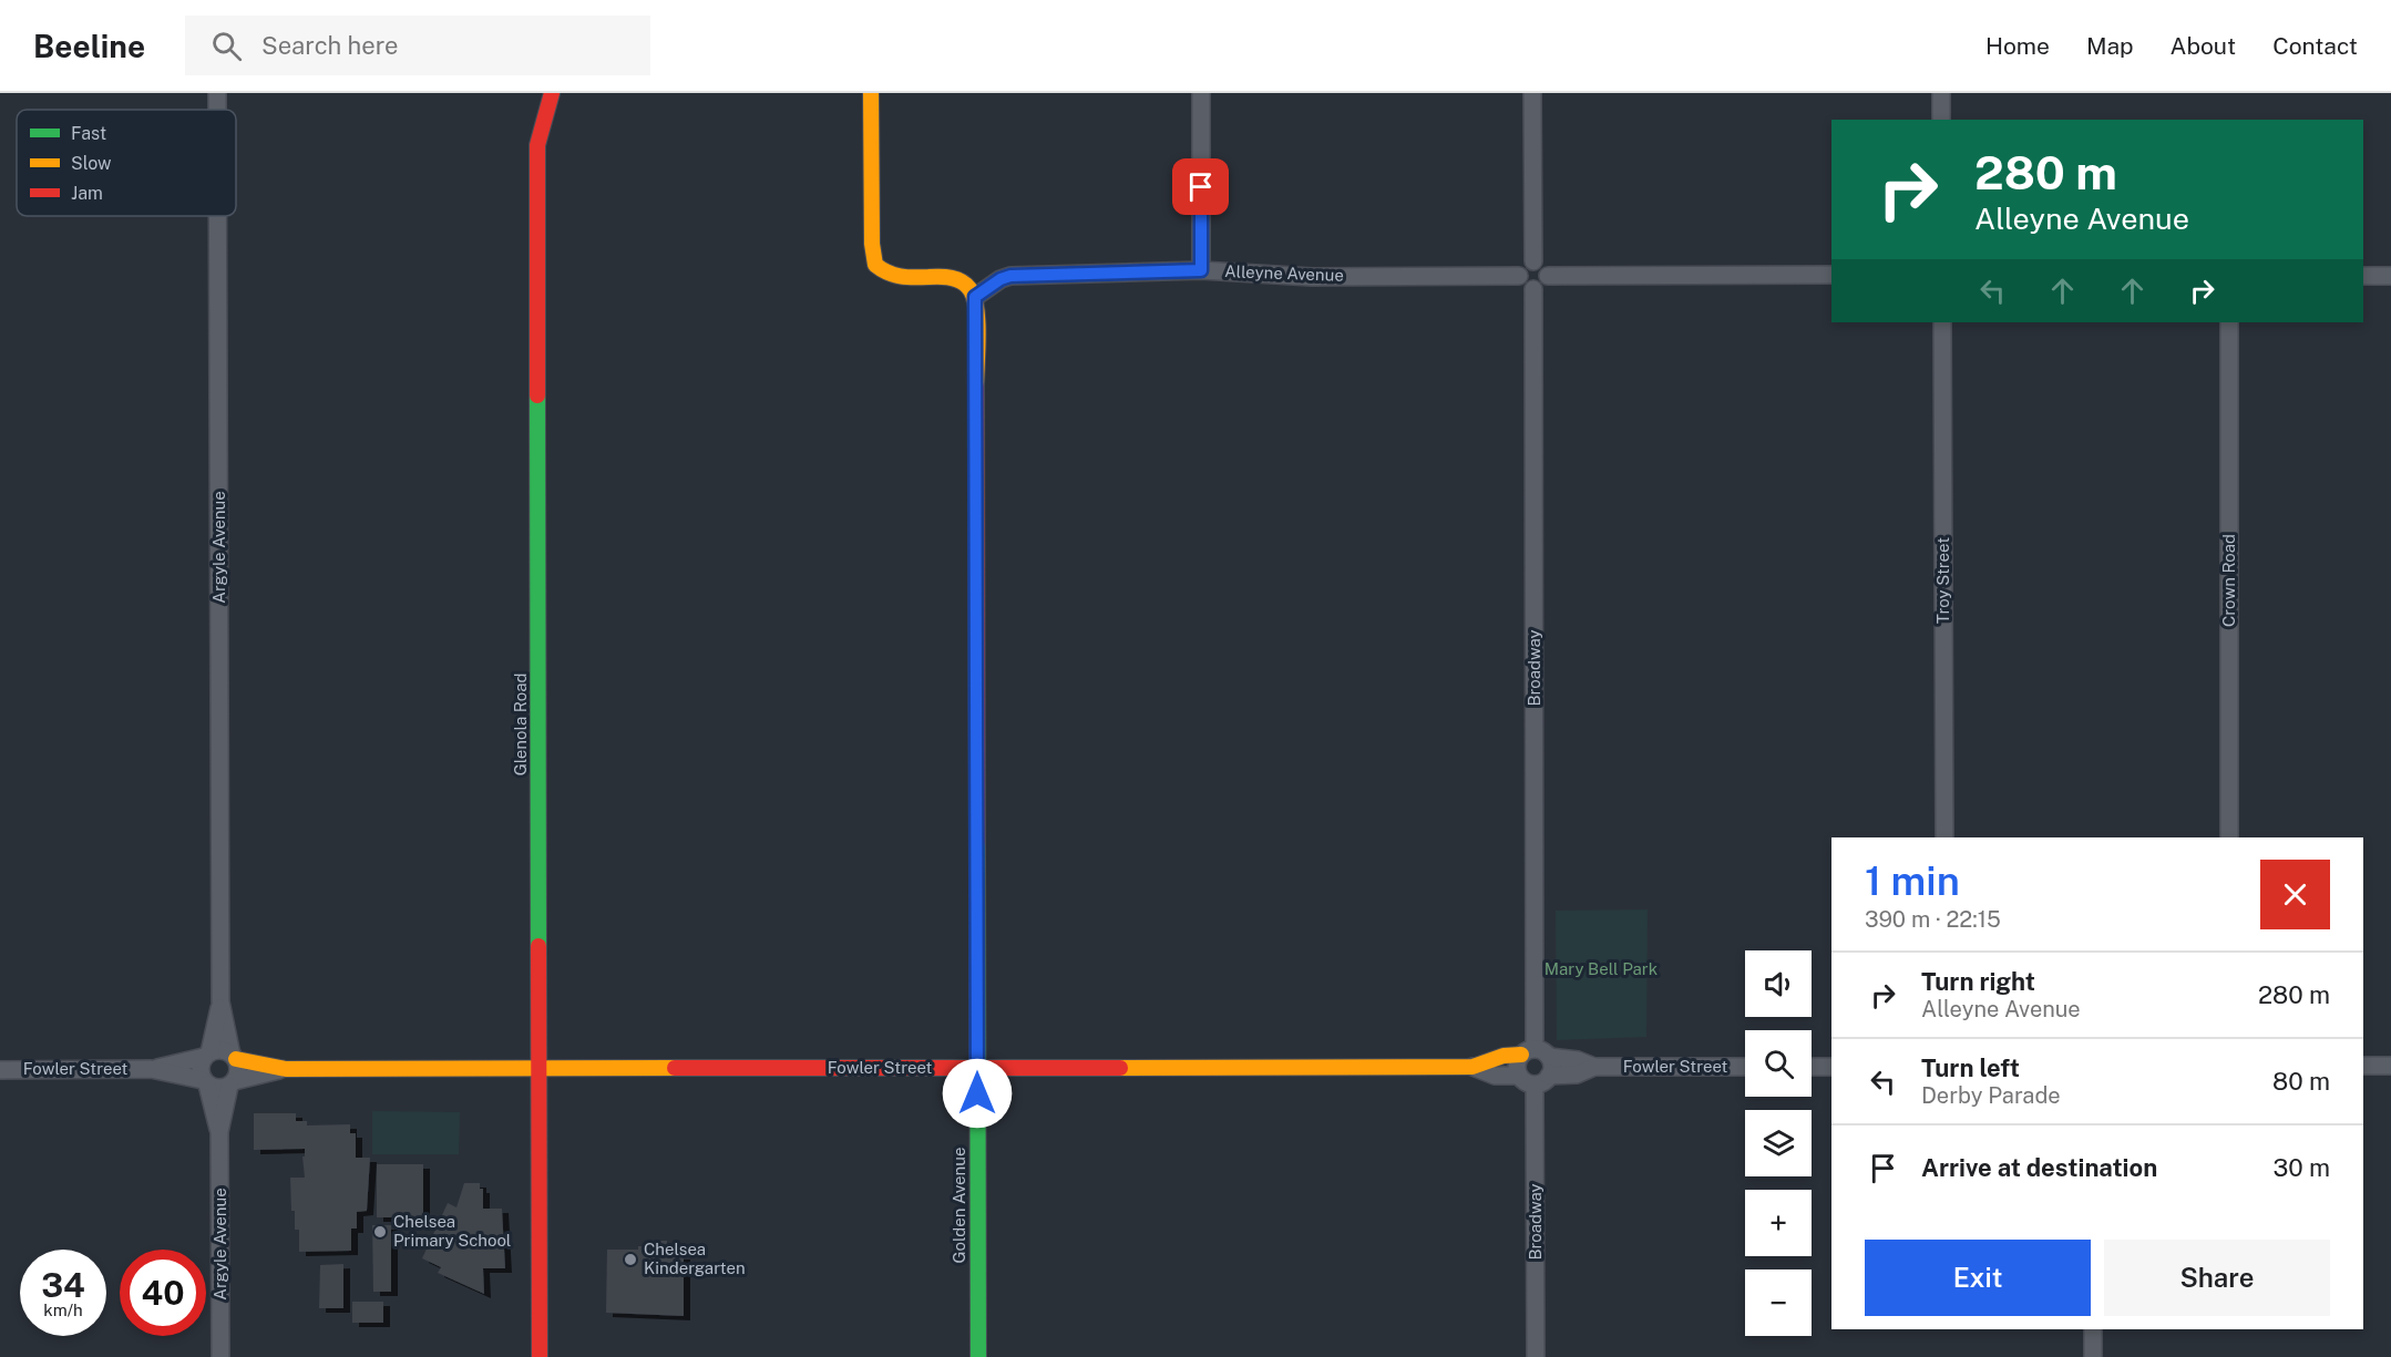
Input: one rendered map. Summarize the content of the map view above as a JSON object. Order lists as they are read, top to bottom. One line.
{"streets":{"street":["Alleyne Avenue","Argyle Avenue","Troy Street","Crown Road","Broadway","Glenola Road","Fowler Street","Golden Avenue"]},"crossings":[["Alleyne Avenue","Broadway"],["Alleyne Avenue","Golden Avenue"],["Argyle Avenue","Fowler Street"],["Broadway","Fowler Street"],["Glenola Road","Fowler Street"],["Fowler Street","Golden Avenue"]],"parks":["Mary Bell Park"],"places":["Chelsea Primary School","Chelsea Kindergarten"],"legend":["Fast","Slow","Jam"],"page":{"header":"Beeline","search":"Search here","nav":["Home","Map","About","Contact"],"turn":["280 m","Alleyne Avenue"],"heading":["1 min","390 m · 22:15"],"map_buttons":["+","−"],"list":[{"name":"Turn right","note":"Alleyne Avenue","value":"280 m"},{"name":"Turn left","note":"Derby Parade","value":"80 m"},{"name":"Arrive at destination","value":"30 m"}],"buttons":["Exit","Share"],"speed":"34 km/h","limit":"40"}}
